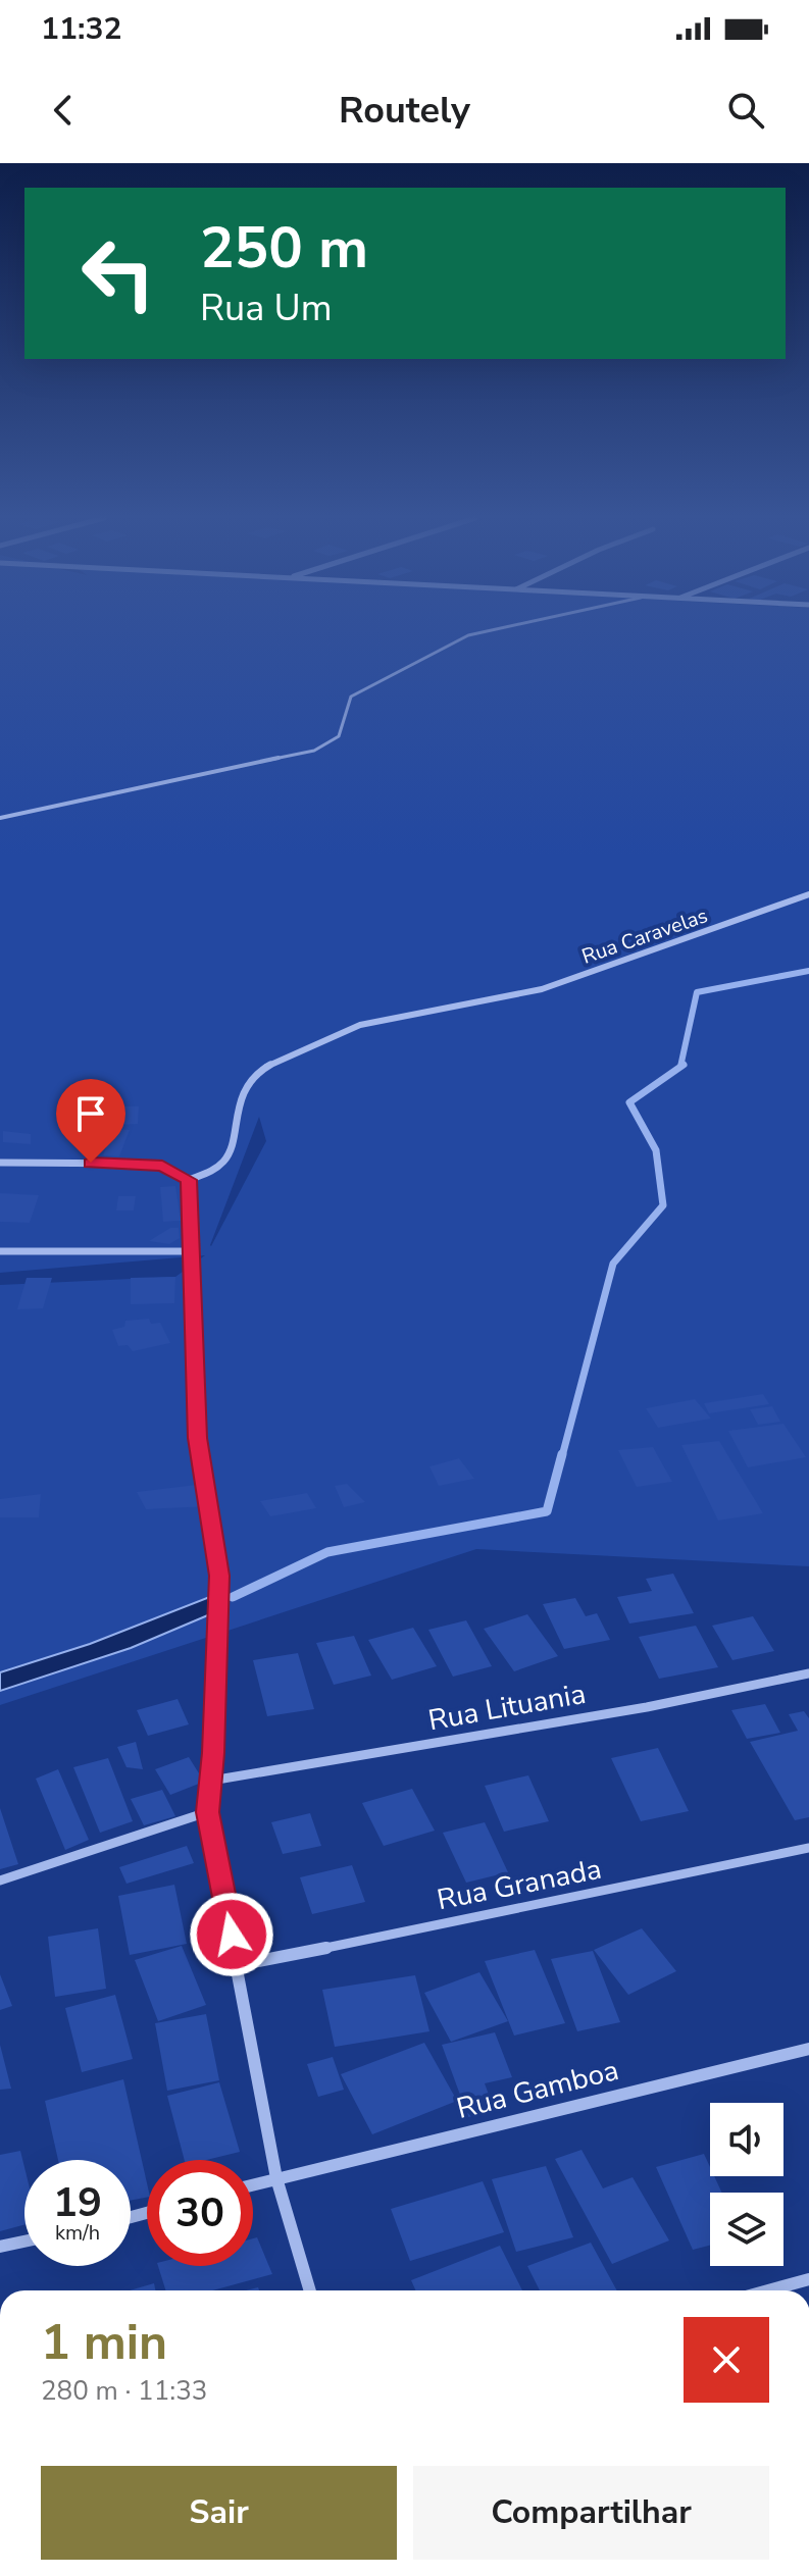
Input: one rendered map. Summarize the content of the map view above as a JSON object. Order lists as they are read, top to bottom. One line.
{"streets":{"street":["Rua Caravelas","Rua Lituania","Rua Granada","Rua Gamboa"]},"page":{"status":"11:32","header":"Routely","turn":["250 m","Rua Um"],"speed":"19 km/h","limit":"30","heading":["1 min","280 m · 11:33"],"buttons":["Sair","Compartilhar"]}}
